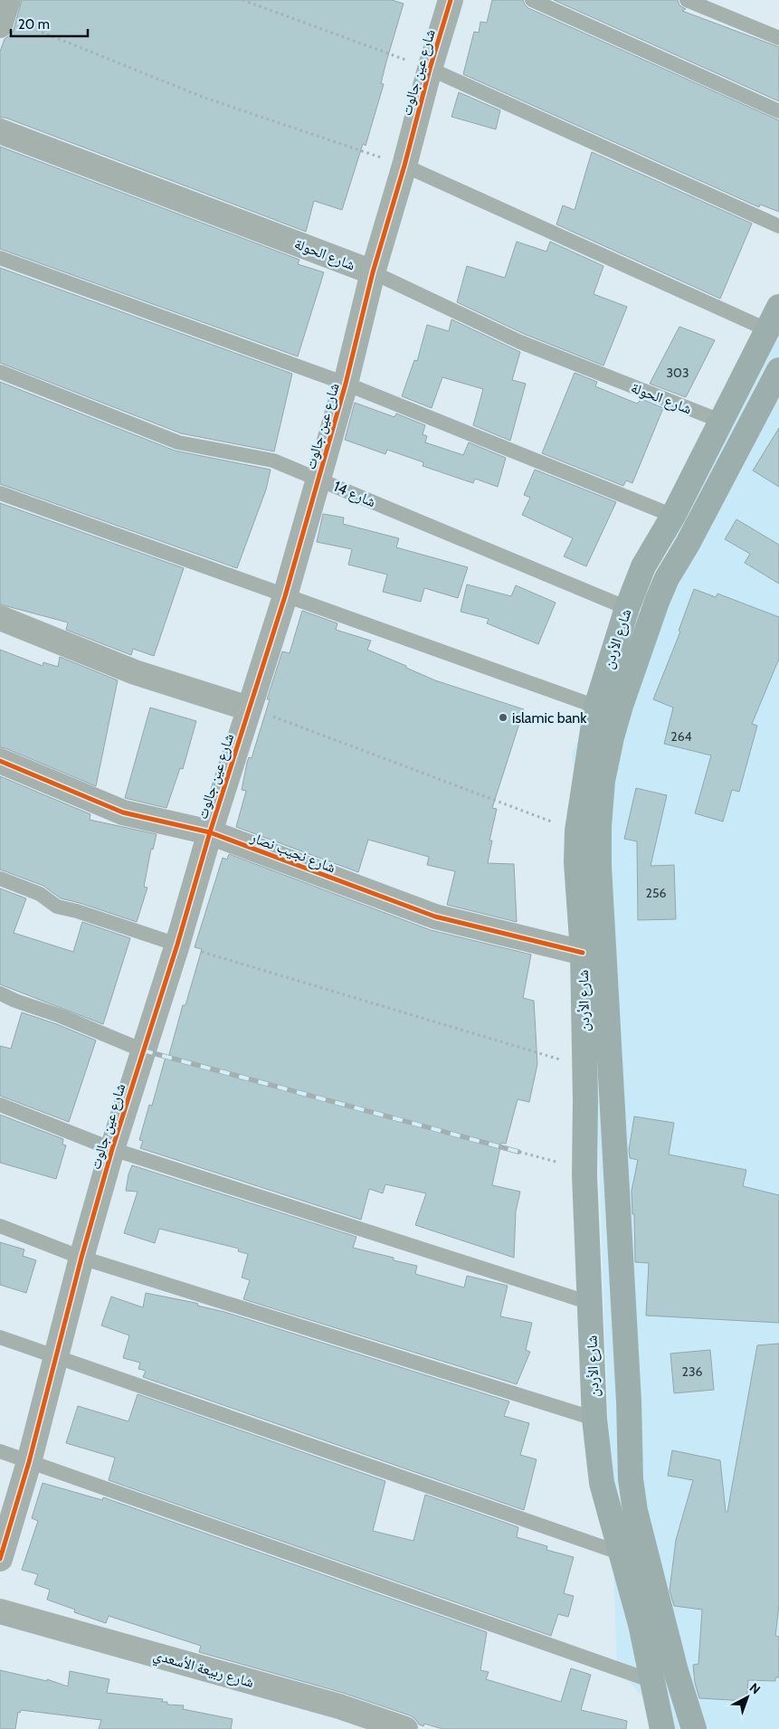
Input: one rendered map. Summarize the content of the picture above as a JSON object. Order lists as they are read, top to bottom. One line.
{"streets":{"highway":["شارع الأردن"],"street":["شارع عين جالوت","شارع الحولة","شارع نجيب نصار","شارع ربيعة الأسعدي"],"lane":["شارع 14"]},"crossings":[["شارع عين جالوت","شارع الحولة"],["شارع عين جالوت","شارع 14"],["شارع عين جالوت","شارع نجيب نصار"],["شارع الحولة","شارع الأردن"],["شارع 14","شارع الأردن"],["شارع الأردن","شارع نجيب نصار"]],"places":["islamic bank"],"house_numbers":["303","264","256","236"],"scale_bar":"20 m","north":"top right"}
